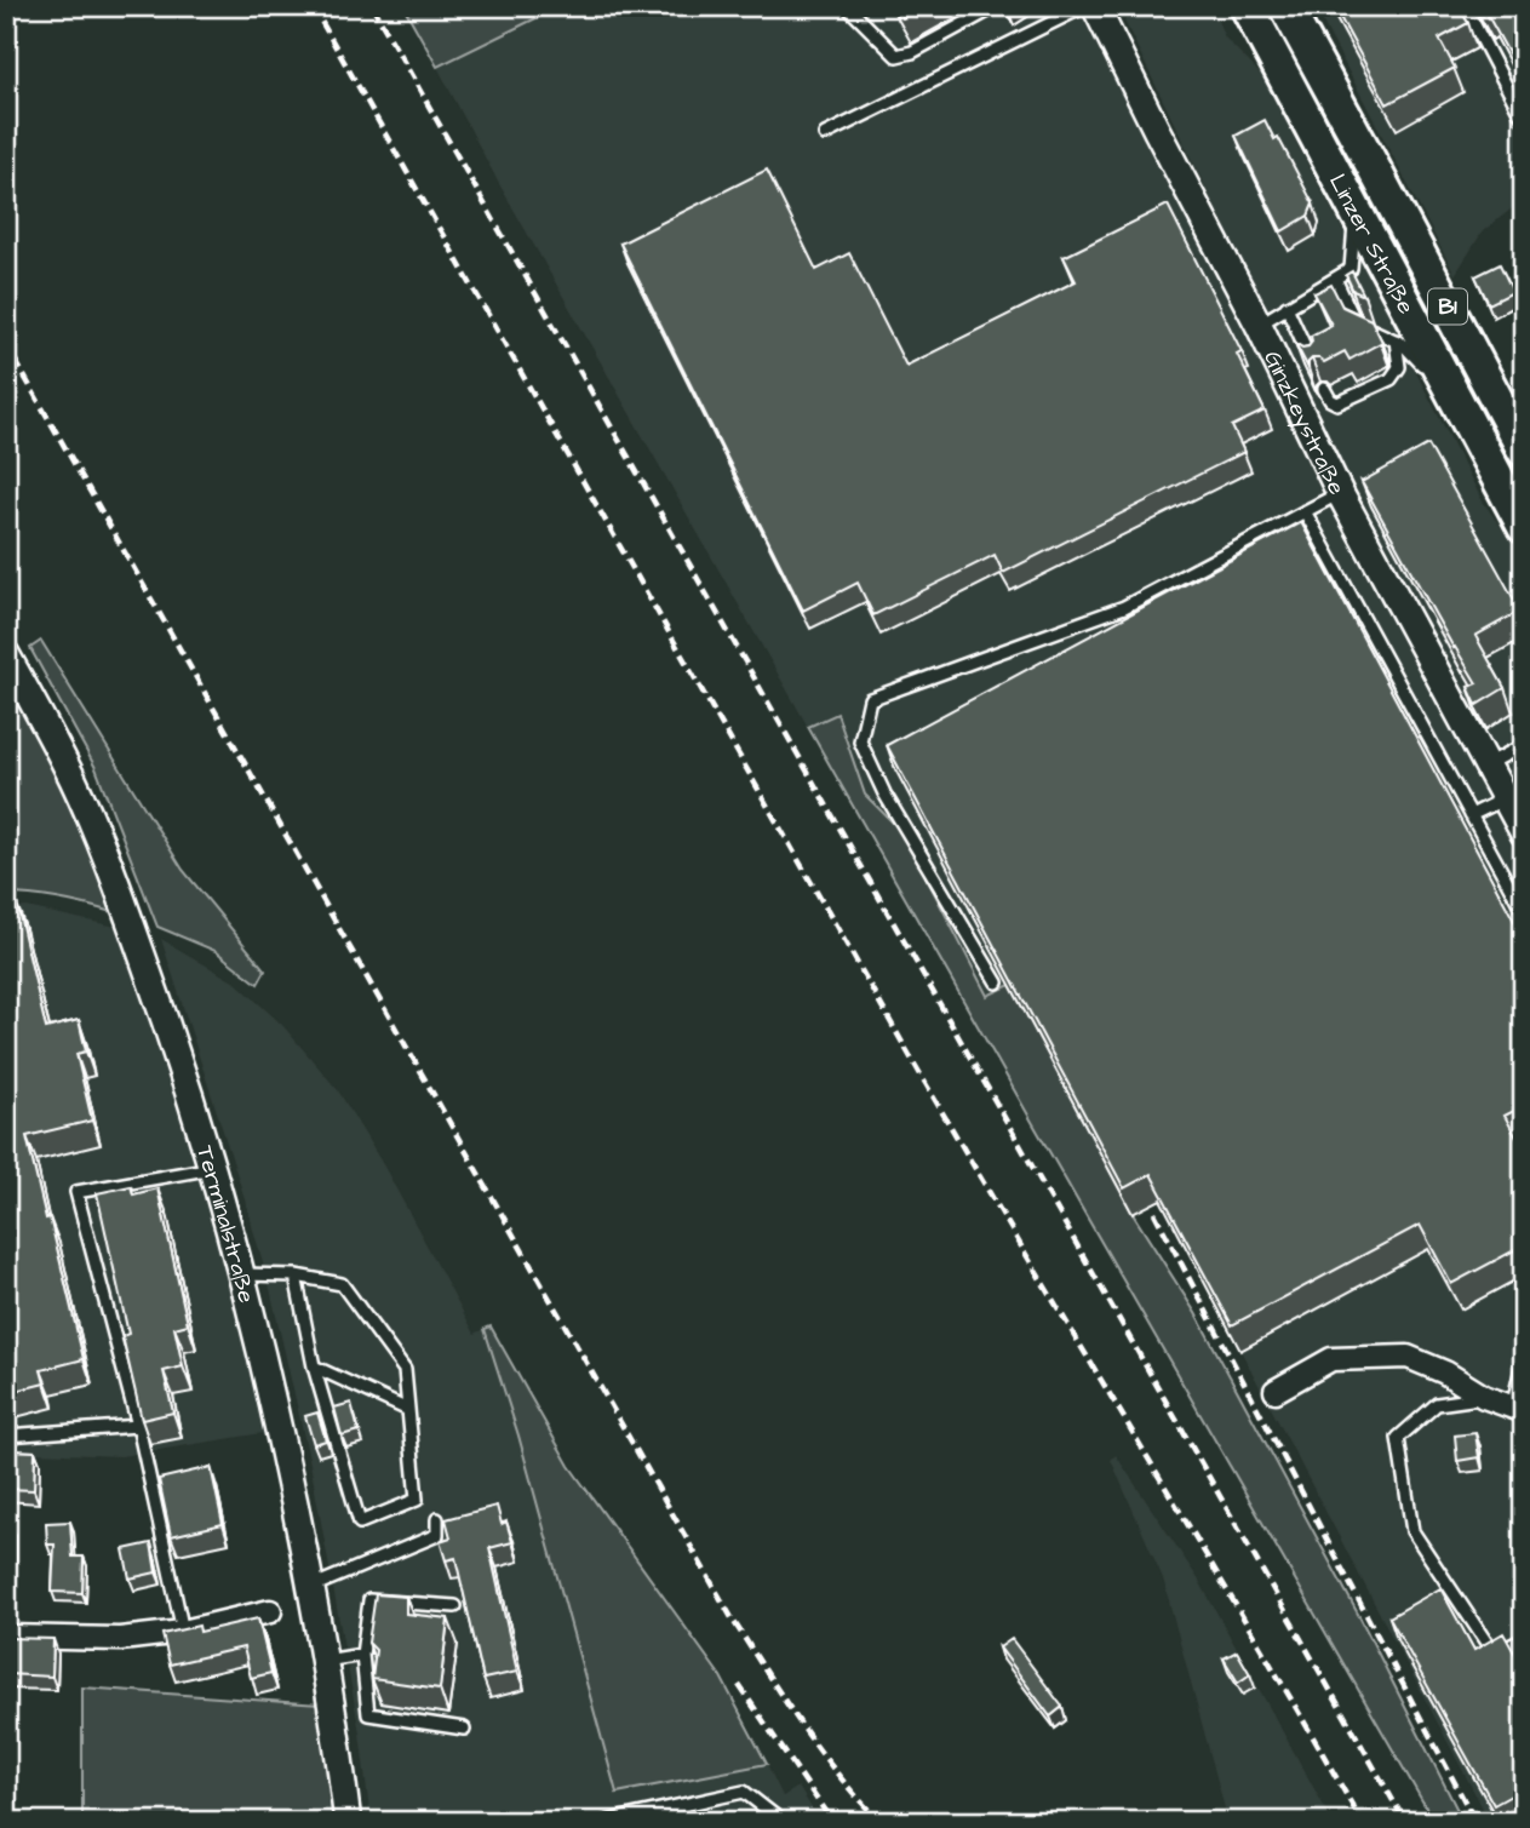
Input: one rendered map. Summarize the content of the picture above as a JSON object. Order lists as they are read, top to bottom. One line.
{"streets":{"main road":["Linzer Straße","B1"],"street":["Ginzkeystraße","Terminalstraße"]}}
